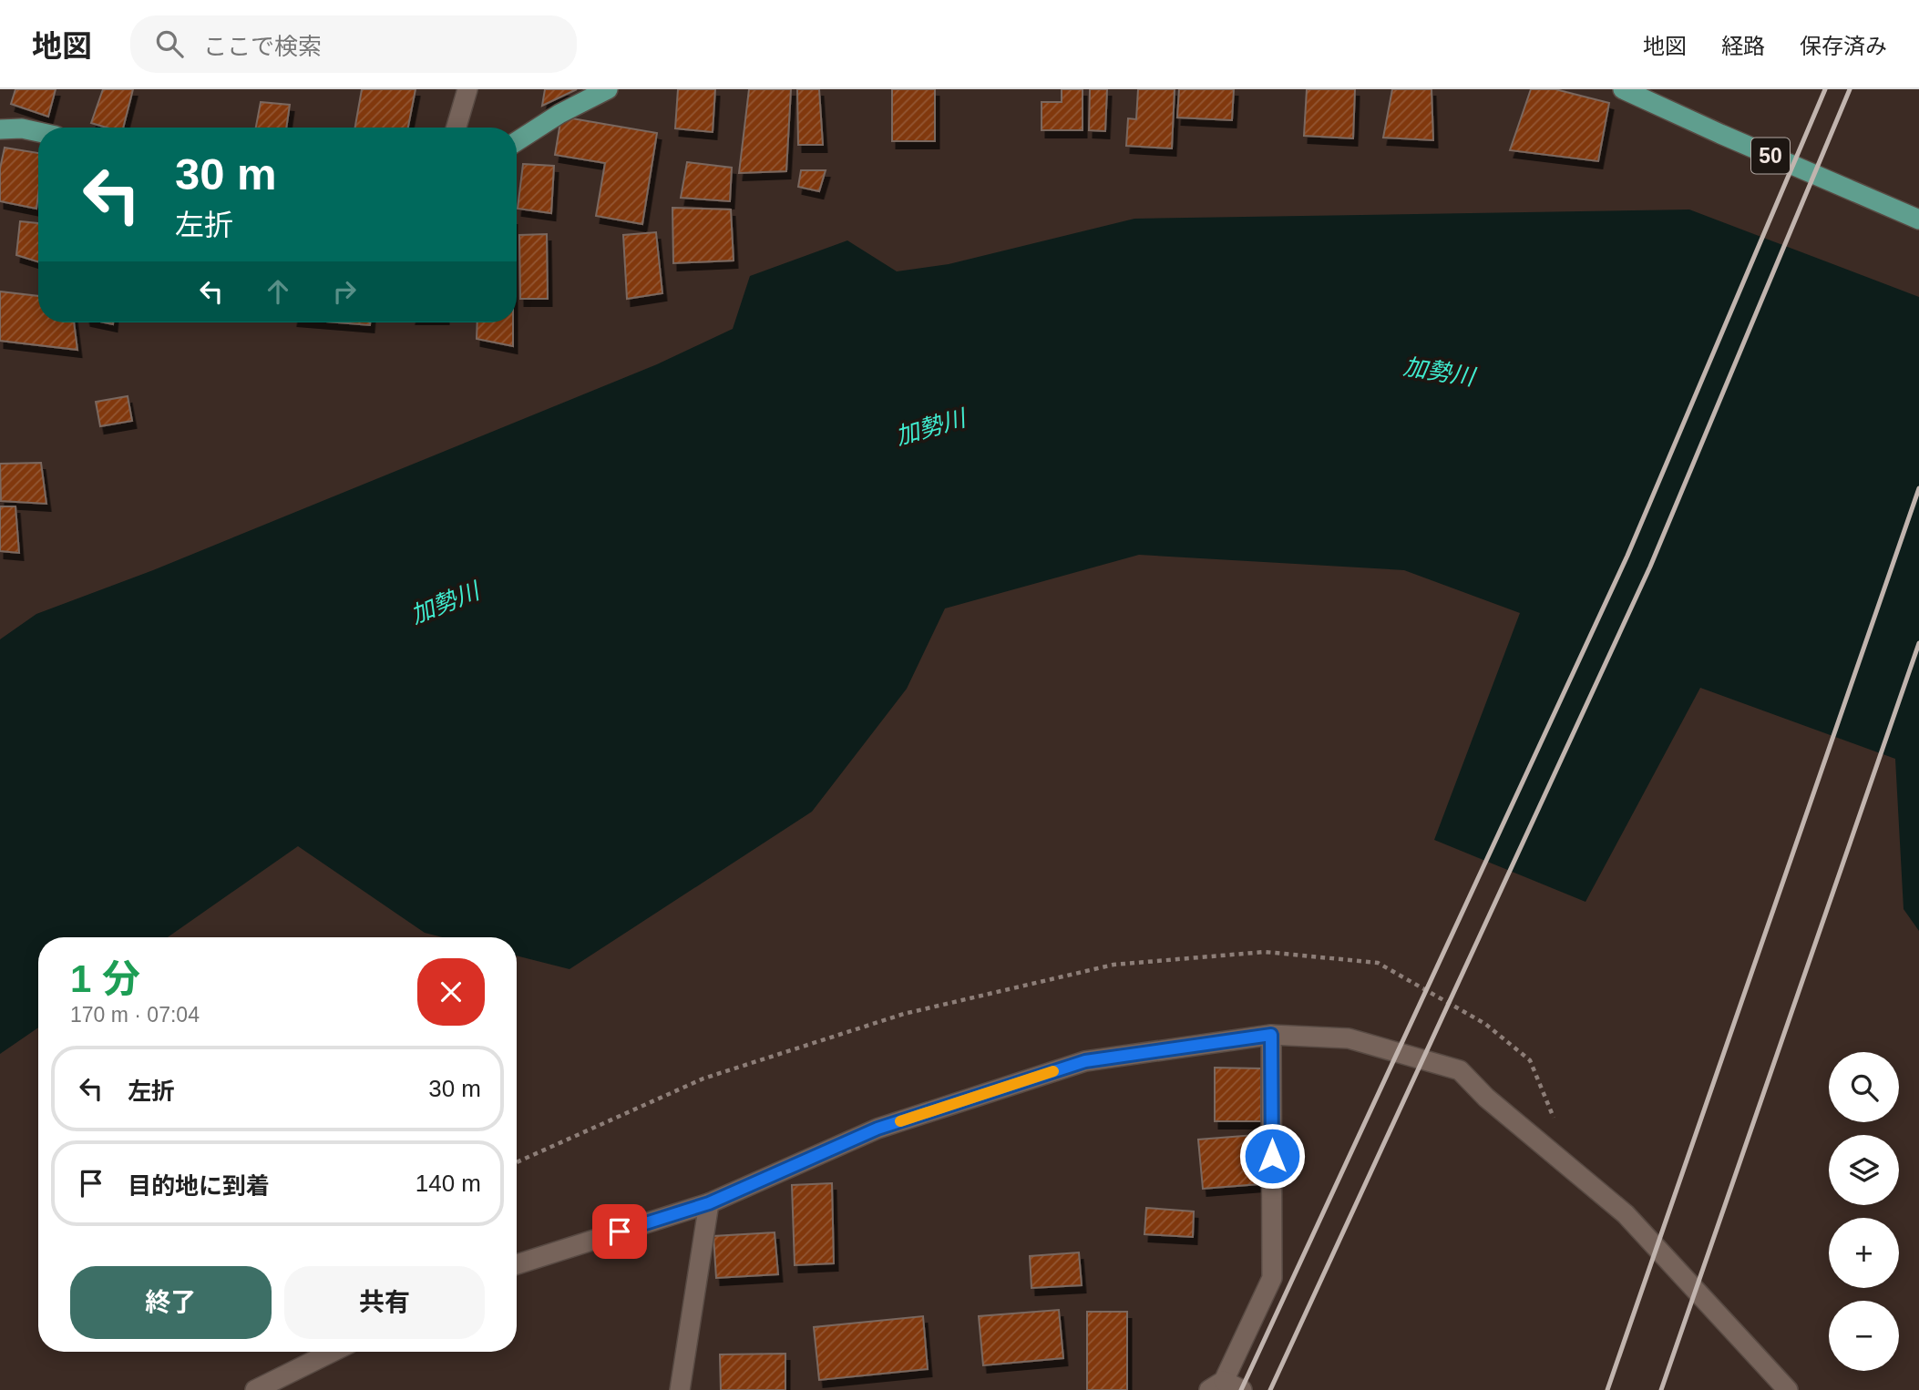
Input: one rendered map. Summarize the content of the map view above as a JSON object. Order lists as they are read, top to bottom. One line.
{"streets":{"main road":["50"]},"water":["加勢川"],"page":{"header":"地図","search":"ここで検索","nav":["地図","経路","保存済み"],"turn":["30 m","左折"],"heading":["1 分","170 m · 07:04"],"list":[{"name":"左折","value":"30 m"},{"name":"目的地に到着","value":"140 m"}],"map_buttons":["+","−"],"buttons":["終了","共有"]}}
